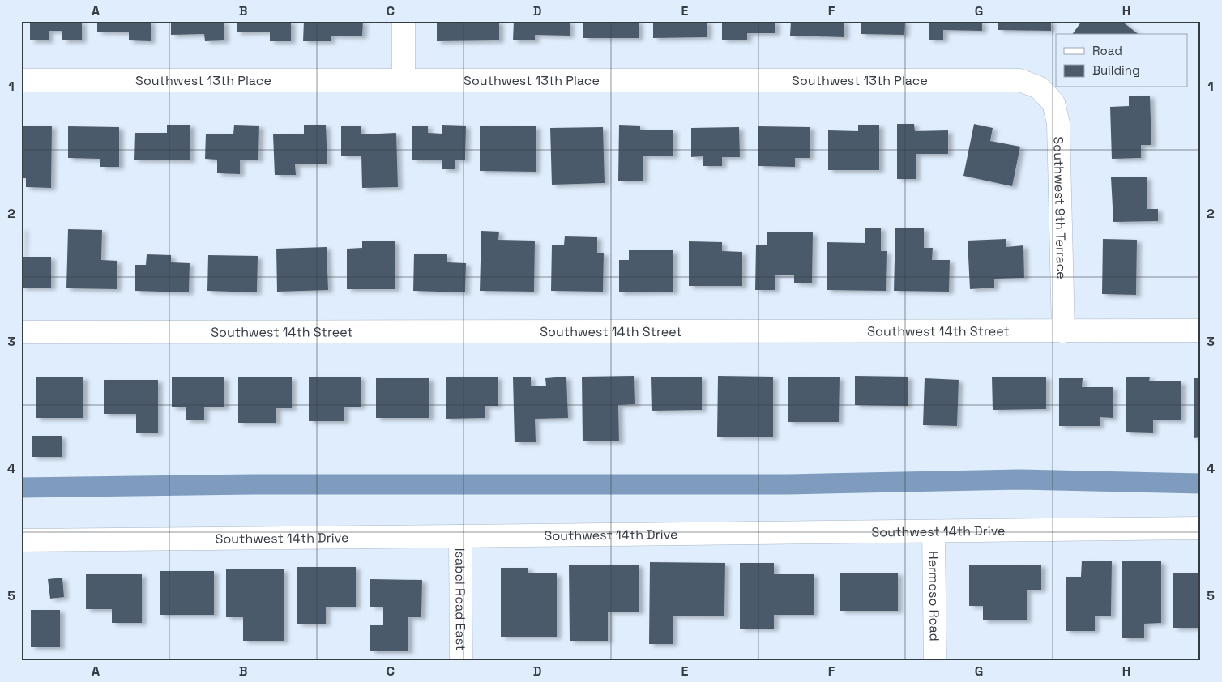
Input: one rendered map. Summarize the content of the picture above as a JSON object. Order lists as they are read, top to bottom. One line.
{"streets":{"street":["Southwest 13th Place","Southwest 9th Terrace","Southwest 14th Street","Southwest 14th Drive","Hermoso Road","Isabel Road East"]},"crossings":[["Southwest 13th Place","Southwest 9th Terrace"],["Southwest 9th Terrace","Southwest 14th Street"],["Southwest 14th Drive","Hermoso Road"],["Southwest 14th Drive","Isabel Road East"]],"legend":["Road","Building"],"grid":{"columns":["A","B","C","D","E","F","G","H"],"rows":["1","2","3","4","5"]}}
